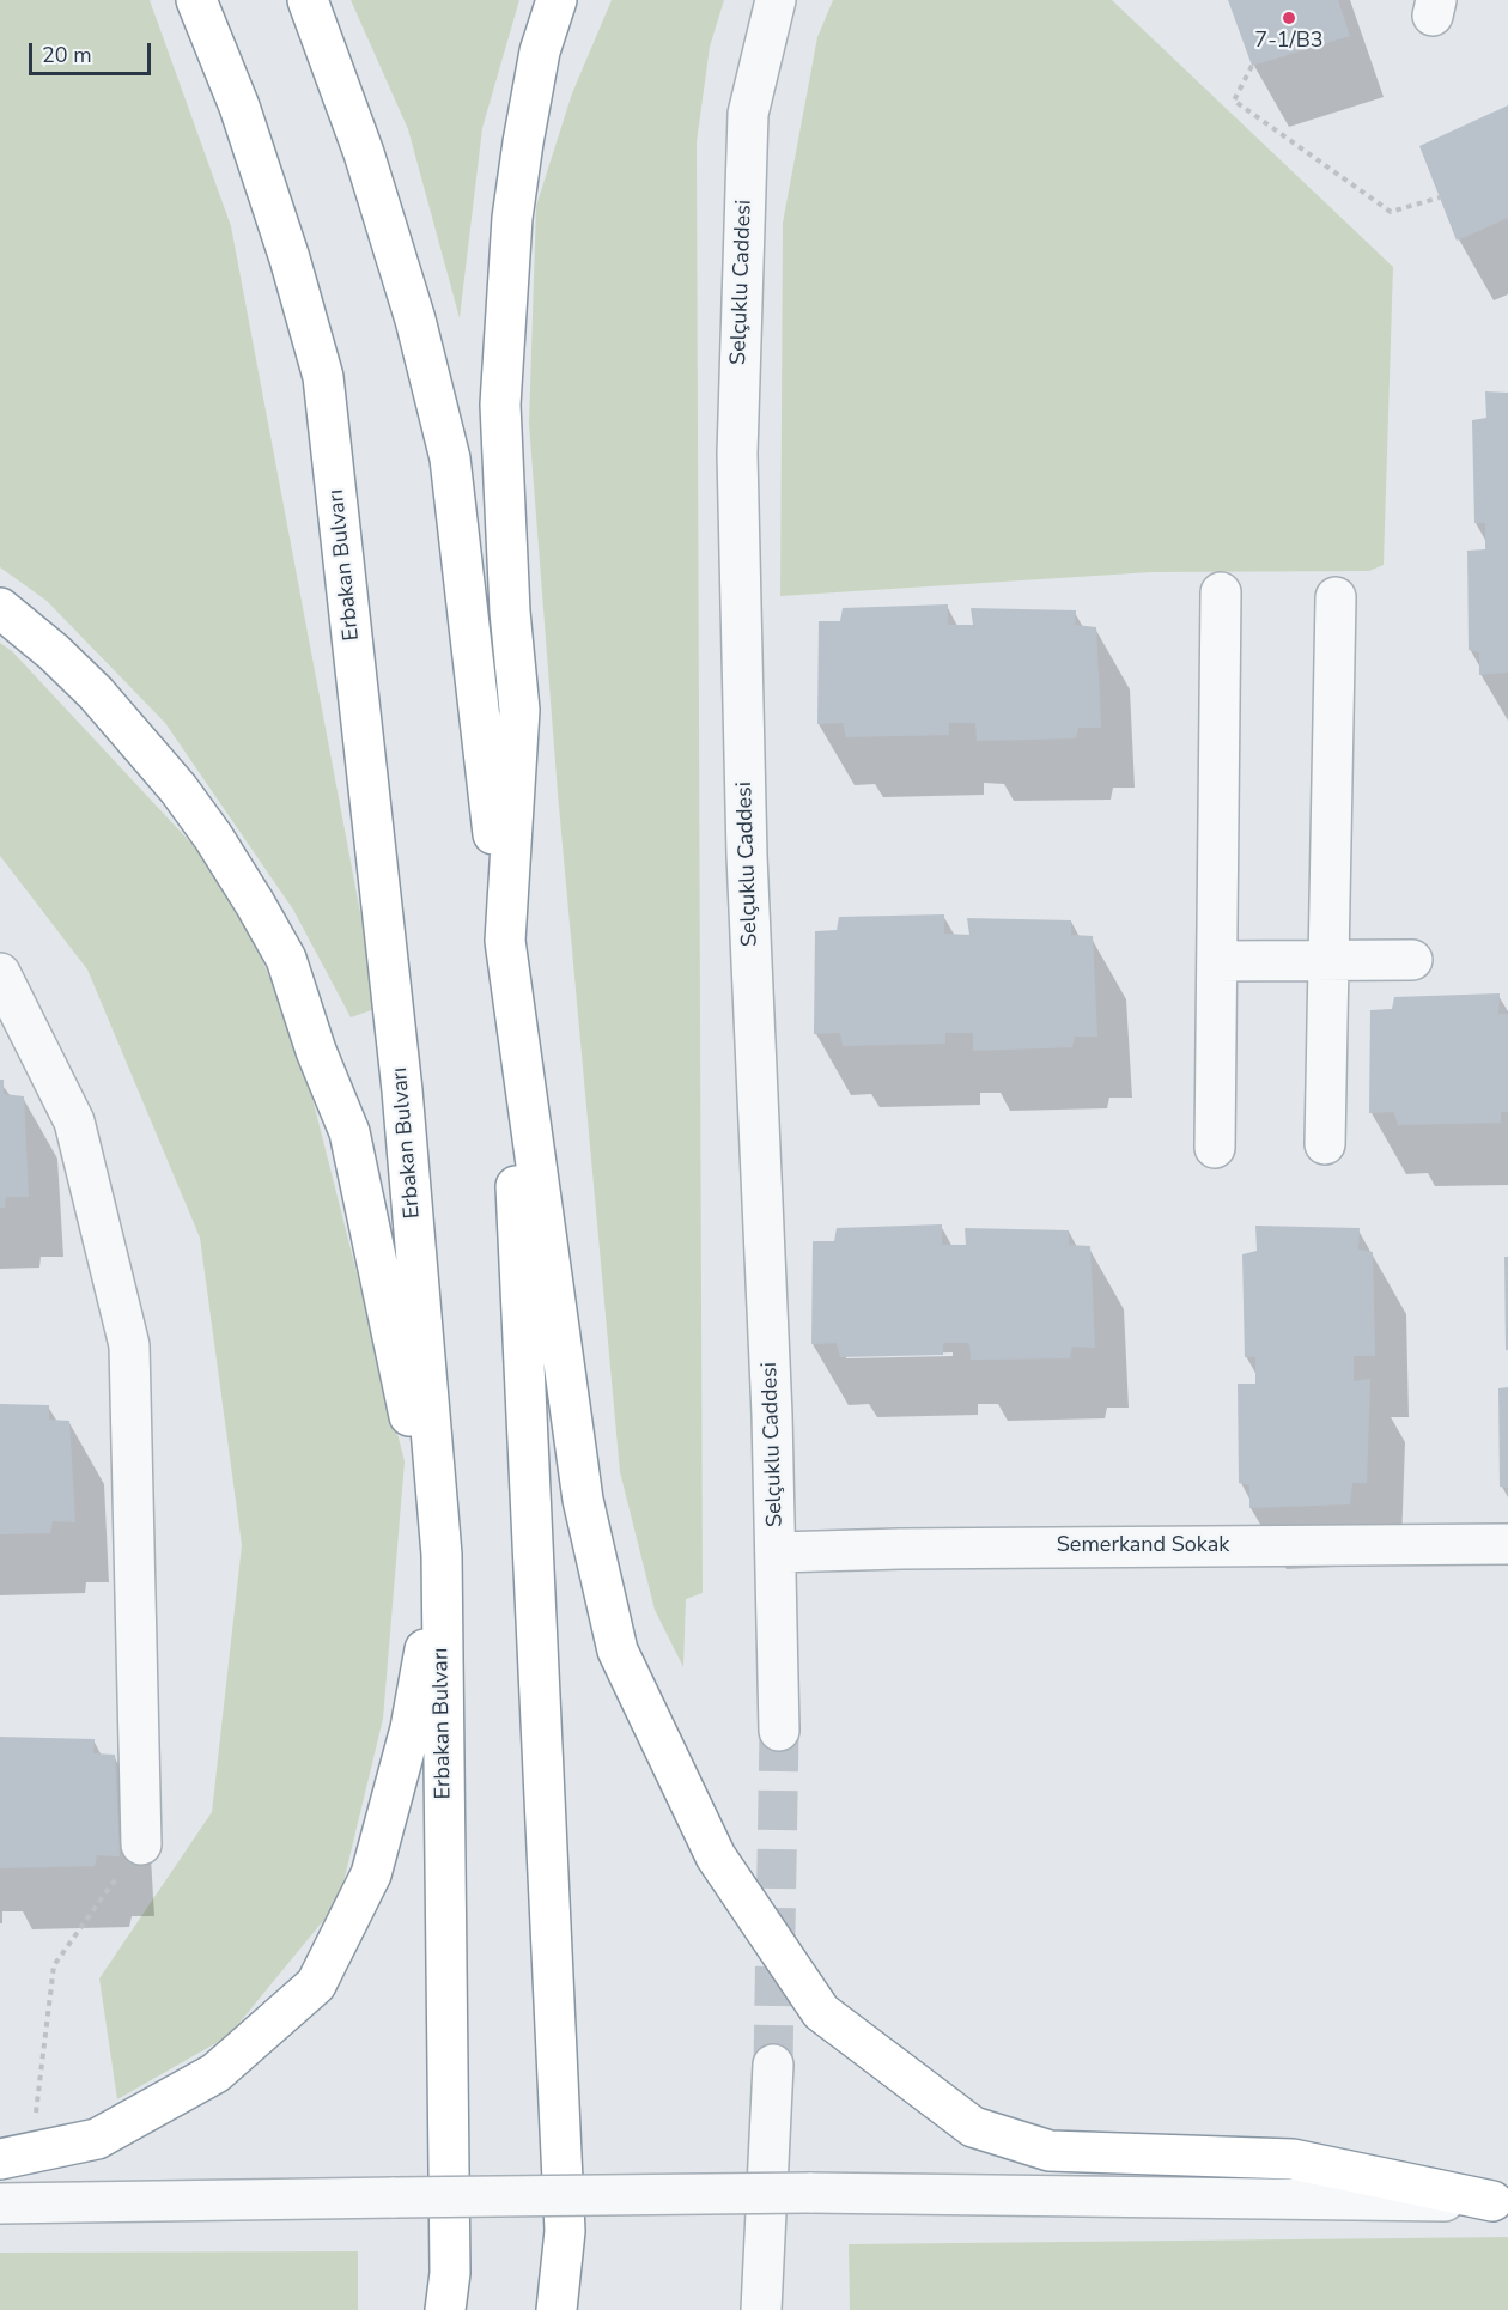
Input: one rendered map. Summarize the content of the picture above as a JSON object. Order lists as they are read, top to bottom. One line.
{"streets":{"highway":["Erbakan Bulvarı"],"street":["Selçuklu Caddesi","Semerkand Sokak"]},"crossings":[["Selçuklu Caddesi","Semerkand Sokak"]],"places":["7-1/B3"],"scale_bar":"20 m"}
